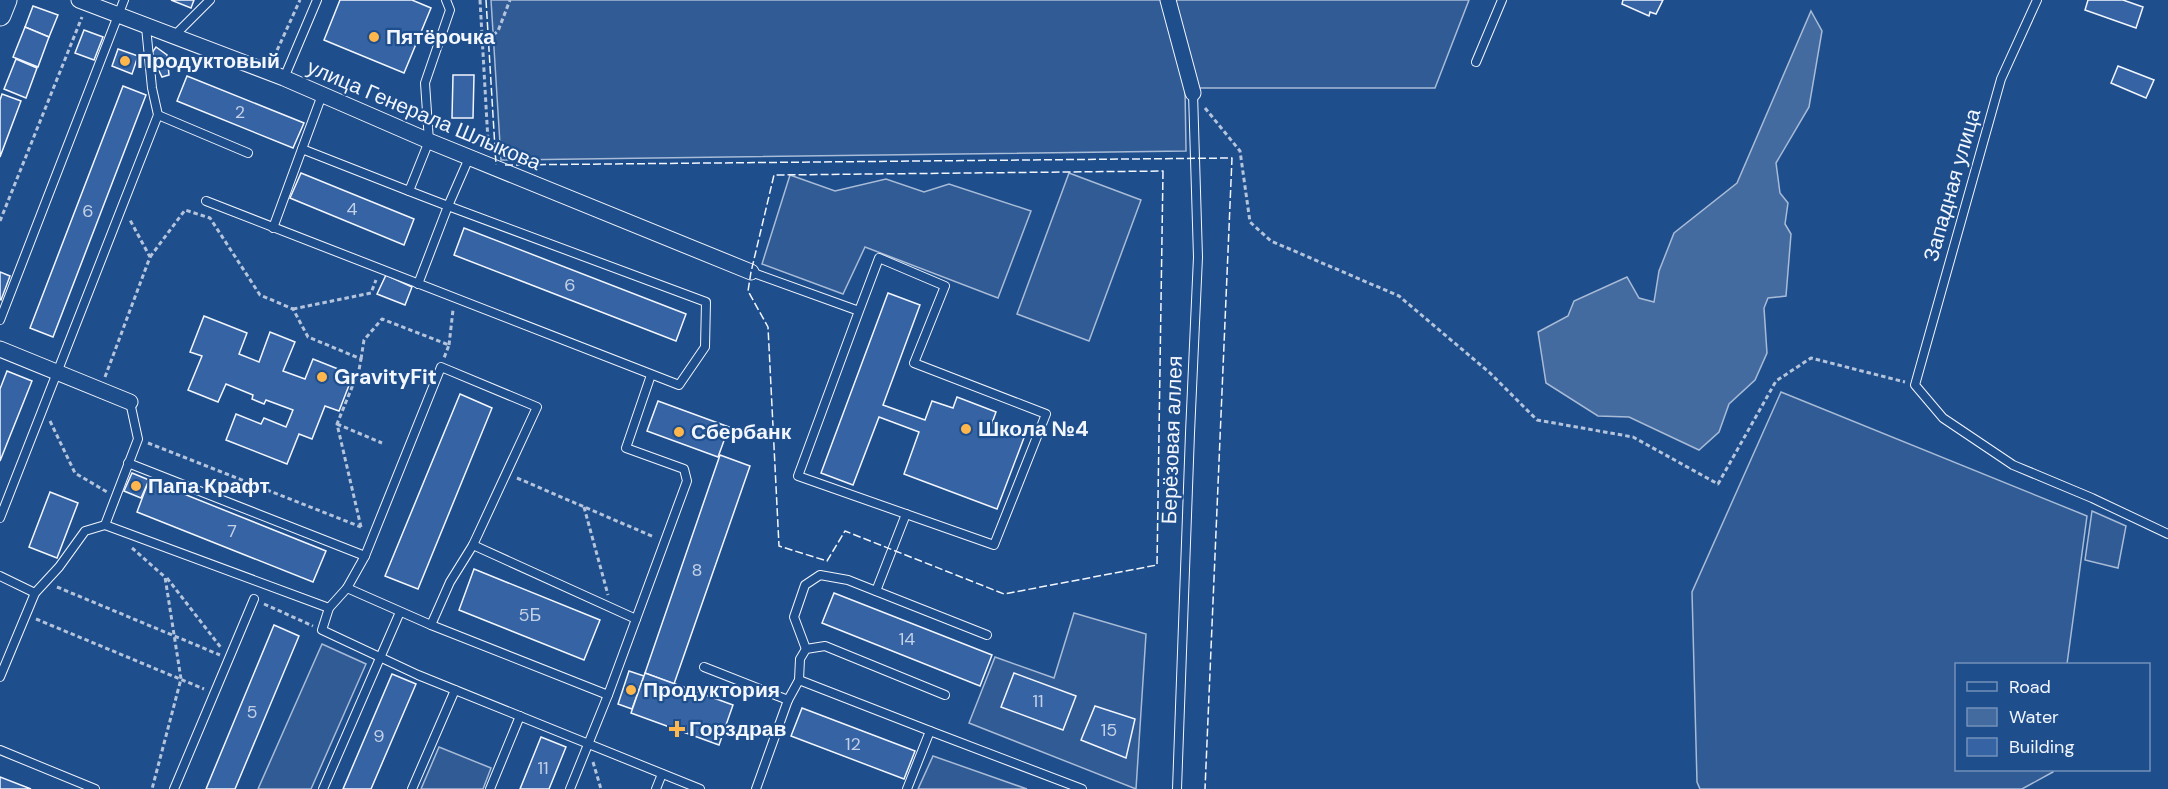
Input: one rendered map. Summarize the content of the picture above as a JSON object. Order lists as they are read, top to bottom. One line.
{"streets":{"street":["улица Генерала Шлыкова"],"lane":["Западная улица","Берёзовая аллея"]},"places":{"other":["Пятёрочка","Продуктовый","GravityFit","Школа №4","Сбербанк","Папа Крафт","Продуктория"],"health":["Горздрав"]},"house_numbers":["2","4","6","6","7","8","5Б","14","11","5","15","9","12","11"],"legend":["Road","Water","Building"]}
